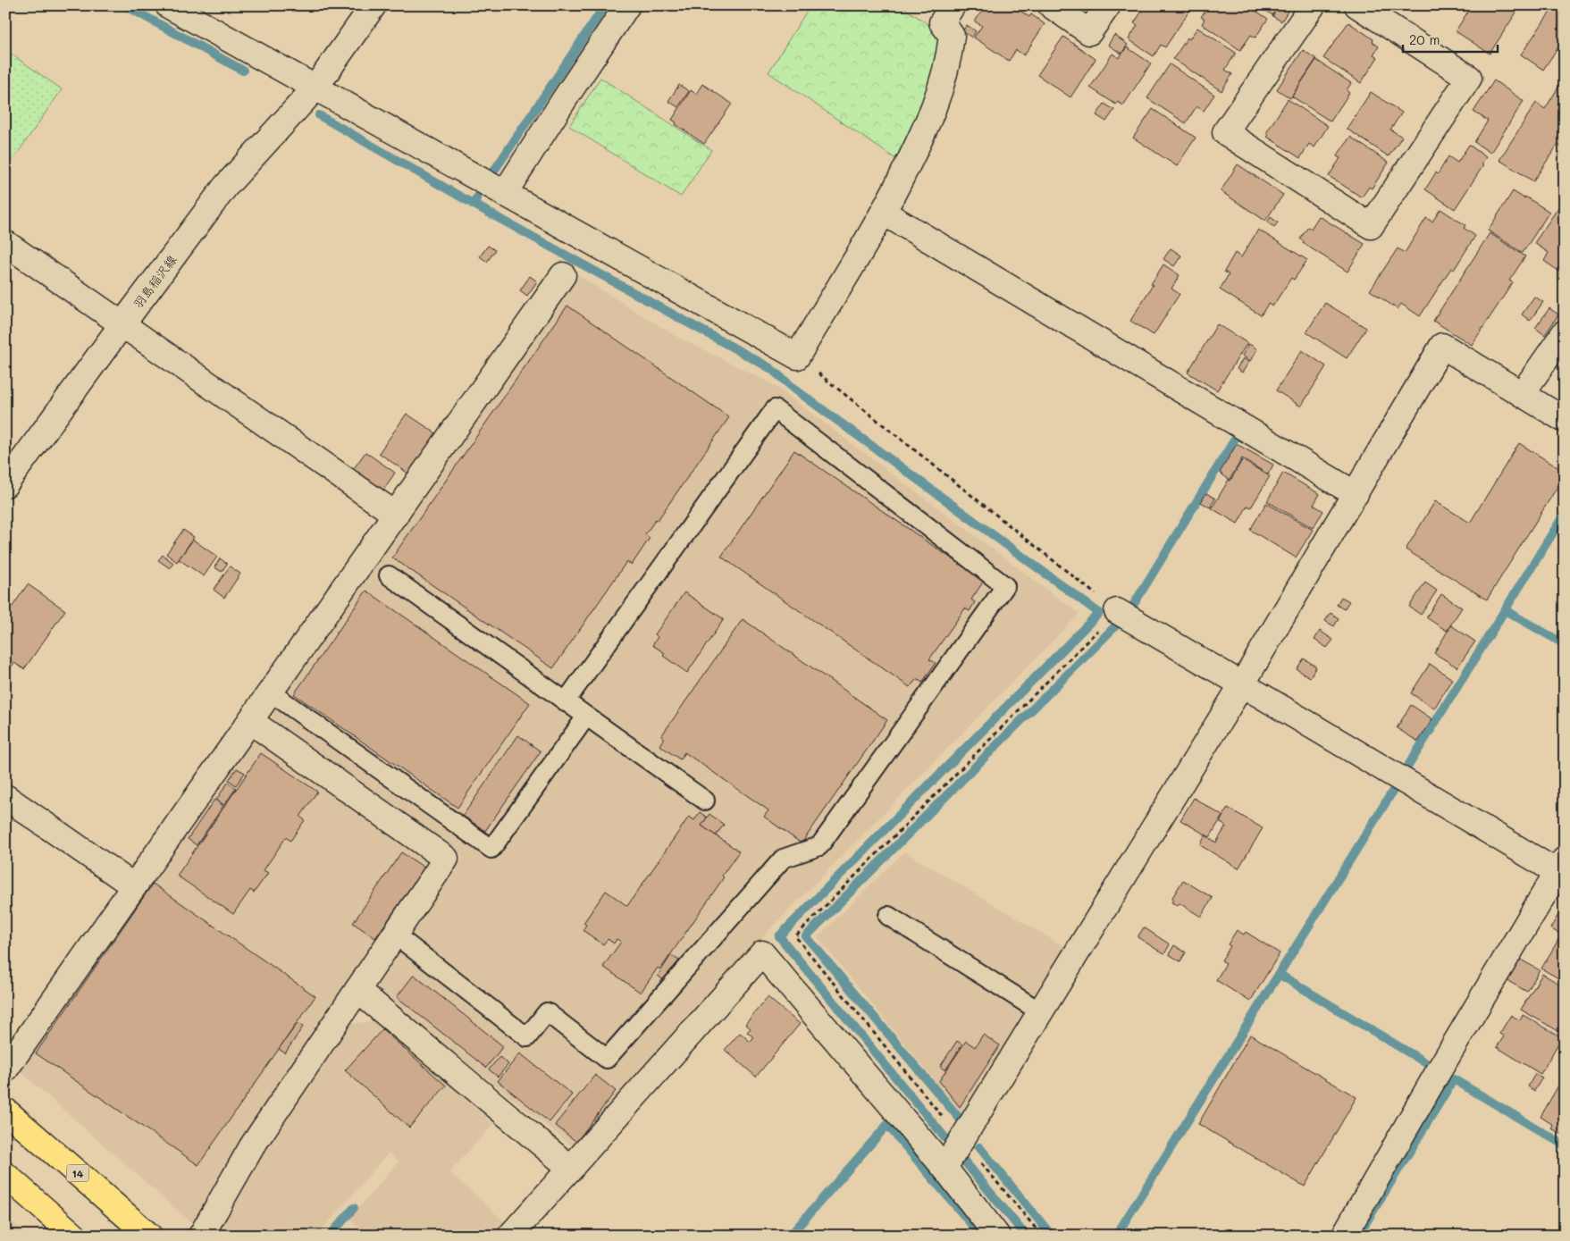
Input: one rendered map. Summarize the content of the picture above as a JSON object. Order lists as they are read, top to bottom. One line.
{"streets":{"main road":["14"],"street":["羽島稲沢線"]},"scale_bar":"20 m"}
